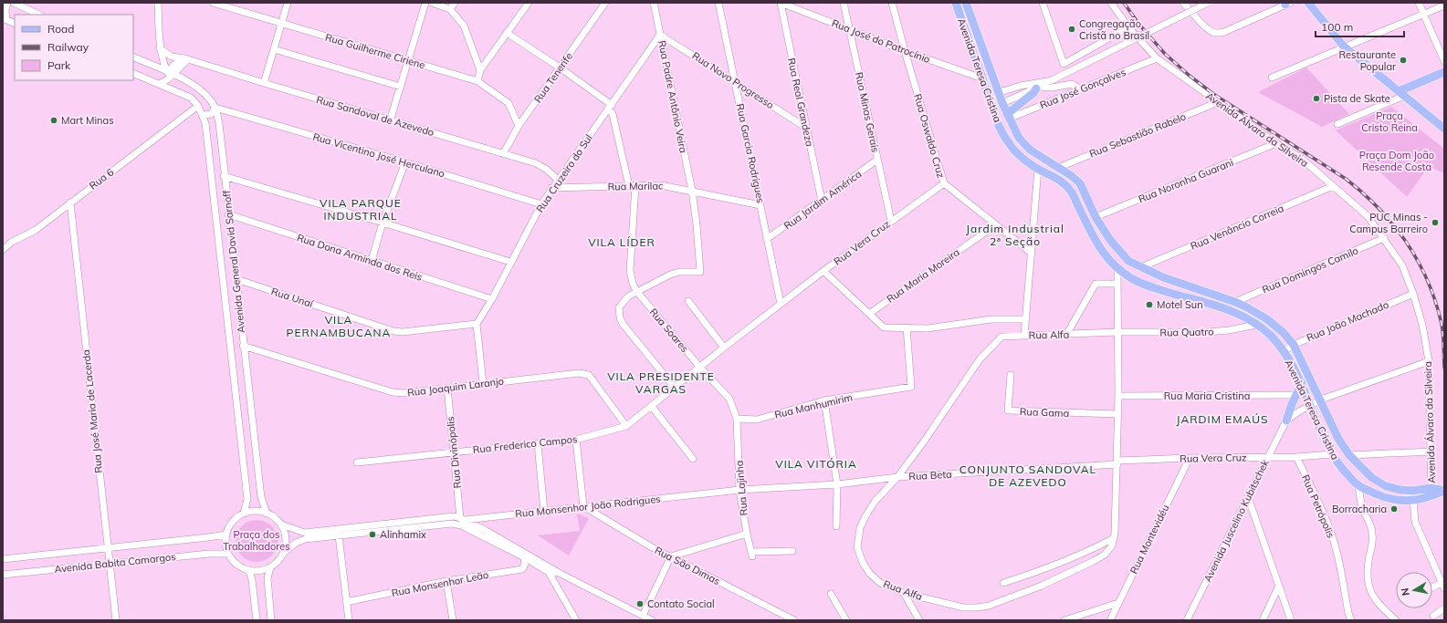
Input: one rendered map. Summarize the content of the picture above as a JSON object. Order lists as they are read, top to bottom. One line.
{"streets":{"main road":["Avenida Teresa Cristina"],"street":["Rua José do Patrocínio","Rua Guilherme Ciriene","Rua Tenerife","Rua Novo Progresso","Rua José Gonçalves","Rua Padre Antônio Veira","Rua Real Grandeza","Rua Minas Gerais","Rua Sandoval de Azevedo","Avenida Álvaro da Silveira","Rua Sebastião Rabelo","Rua Oswaldo Cruz","Rua Garcia Rodrigues","Rua Vicentino José Herculano","Rua Cruzeiro do Sul","Rua 6","Rua Noronha Guarani","Rua Marilac","Rua Jardim América","Rua Venâncio Correia","Rua Vera Cruz","Rua Dona Arminda dos Reis","Avenida General David Sarnoff","Rua Domingos Camilo","Rua Maria Moreira","Rua Unaí","Rua João Machado","Rua Soares","Rua Quatro","Rua Alfa","Rua Joaquim Laranjo","Rua Maria Cristina","Rua Manhumirim","Rua José Maria de Lacerda","Rua Gama","Rua Frederico Campos","Rua Divinópolis","Rua Beta","Rua Lajinha","Rua Monsenhor João Rodrigues","Rua Petrópolis","Avenida Juscelino Kubitschek","Rua Montevidéu","Avenida Babita Camargos","Rua São Dimas","Rua Monsenhor Leão"]},"crossings":[["Rua José do Patrocínio","Avenida Teresa Cristina"],["Rua José do Patrocínio","Rua Real Grandeza"],["Rua José do Patrocínio","Rua Minas Gerais"],["Rua José do Patrocínio","Rua Oswaldo Cruz"],["Rua Guilherme Ciriene","Rua Tenerife"],["Avenida Teresa Cristina","Rua José Gonçalves"],["Avenida Teresa Cristina","Avenida Álvaro da Silveira"],["Avenida Teresa Cristina","Rua Sebastião Rabelo"],["Avenida Teresa Cristina","Rua Noronha Guarani"],["Avenida Teresa Cristina","Rua Venâncio Correia"],["Avenida Teresa Cristina","Rua Vera Cruz"],["Avenida Teresa Cristina","Rua Domingos Camilo"],["Avenida Teresa Cristina","Rua João Machado"],["Avenida Teresa Cristina","Rua Quatro"],["Avenida Teresa Cristina","Rua Alfa"],["Rua Tenerife","Rua Sandoval de Azevedo"],["Rua Novo Progresso","Rua Padre Antônio Veira"],["Rua Novo Progresso","Rua Real Grandeza"],["Rua Novo Progresso","Rua Garcia Rodrigues"],["Rua Novo Progresso","Rua Cruzeiro do Sul"],["Rua José Gonçalves","Avenida Álvaro da Silveira"],["Rua Padre Antônio Veira","Rua Cruzeiro do Sul"],["Rua Padre Antônio Veira","Rua Marilac"],["Rua Padre Antônio Veira","Rua Soares"],["Rua Real Grandeza","Rua Jardim América"],["Rua Minas Gerais","Rua Jardim América"],["Rua Minas Gerais","Rua Vera Cruz"],["Rua Sandoval de Azevedo","Rua Cruzeiro do Sul"],["Avenida Álvaro da Silveira","Rua Sebastião Rabelo"],["Avenida Álvaro da Silveira","Rua Noronha Guarani"],["Avenida Álvaro da Silveira","Rua Venâncio Correia"],["Avenida Álvaro da Silveira","Rua Domingos Camilo"],["Avenida Álvaro da Silveira","Rua João Machado"],["Rua Oswaldo Cruz","Rua Vera Cruz"],["Rua Oswaldo Cruz","Rua Maria Moreira"],["Rua Garcia Rodrigues","Rua Marilac"],["Rua Garcia Rodrigues","Rua Jardim América"],["Rua Garcia Rodrigues","Rua Vera Cruz"],["Rua Garcia Rodrigues","Rua Frederico Campos"],["Rua Vicentino José Herculano","Rua Cruzeiro do Sul"],["Rua Vicentino José Herculano","Avenida General David Sarnoff"],["Rua Cruzeiro do Sul","Rua Marilac"],["Rua Cruzeiro do Sul","Rua Dona Arminda dos Reis"],["Rua Cruzeiro do Sul","Rua Unaí"],["Rua Cruzeiro do Sul","Rua Soares"],["Rua 6","Avenida General David Sarnoff"],["Rua 6","Rua José Maria de Lacerda"],["Rua Marilac","Rua Soares"],["Rua Vera Cruz","Rua Alfa"],["Rua Vera Cruz","Rua Frederico Campos"],["Rua Vera Cruz","Rua Beta"],["Rua Vera Cruz","Rua Petrópolis"],["Rua Vera Cruz","Avenida Juscelino Kubitschek"],["Rua Vera Cruz","Rua Montevidéu"],["Rua Dona Arminda dos Reis","Avenida General David Sarnoff"],["Avenida General David Sarnoff","Rua Unaí"],["Avenida General David Sarnoff","Rua Joaquim Laranjo"],["Avenida General David Sarnoff","Rua Monsenhor João Rodrigues"],["Avenida General David Sarnoff","Avenida Babita Camargos"],["Rua Soares","Rua Manhumirim"],["Rua Soares","Rua Frederico Campos"],["Rua Soares","Rua Lajinha"],["Rua Quatro","Rua Alfa"],["Rua Alfa","Rua Maria Cristina"],["Rua Alfa","Rua Gama"],["Rua Alfa","Rua Beta"],["Rua Alfa","Rua Monsenhor João Rodrigues"],["Rua Joaquim Laranjo","Rua Frederico Campos"],["Rua Joaquim Laranjo","Rua Divinópolis"],["Rua Manhumirim","Rua Lajinha"],["Rua José Maria de Lacerda","Avenida Babita Camargos"],["Rua Frederico Campos","Rua Divinópolis"],["Rua Divinópolis","Rua Monsenhor João Rodrigues"],["Rua Beta","Rua Monsenhor João Rodrigues"],["Rua Lajinha","Rua Monsenhor João Rodrigues"],["Rua Monsenhor João Rodrigues","Avenida Babita Camargos"],["Rua Monsenhor João Rodrigues","Rua São Dimas"]],"districts":["VILA PARQUE INDUSTRIAL","Jardim Industrial 2ª Seção","VILA LÍDER","VILA PERNAMBUCANA","VILA PRESIDENTE VARGAS","JARDIM EMAÚS","VILA VITÓRIA","CONJUNTO SANDOVAL DE AZEVEDO"],"parks":["Praça Cristo Reina","Praça Dom João Resende Costa","Praça dos Trabalhadores"],"places":["Congregação Cristã no Brasil","Restaurante Popular","Pista de Skate","Mart Minas","PUC Minas - Campus Barreiro","Motel Sun","Borracharia","Alinhamix","Contato Social"],"legend":["Road","Railway","Park"],"scale_bar":"100 m","north":"left"}
